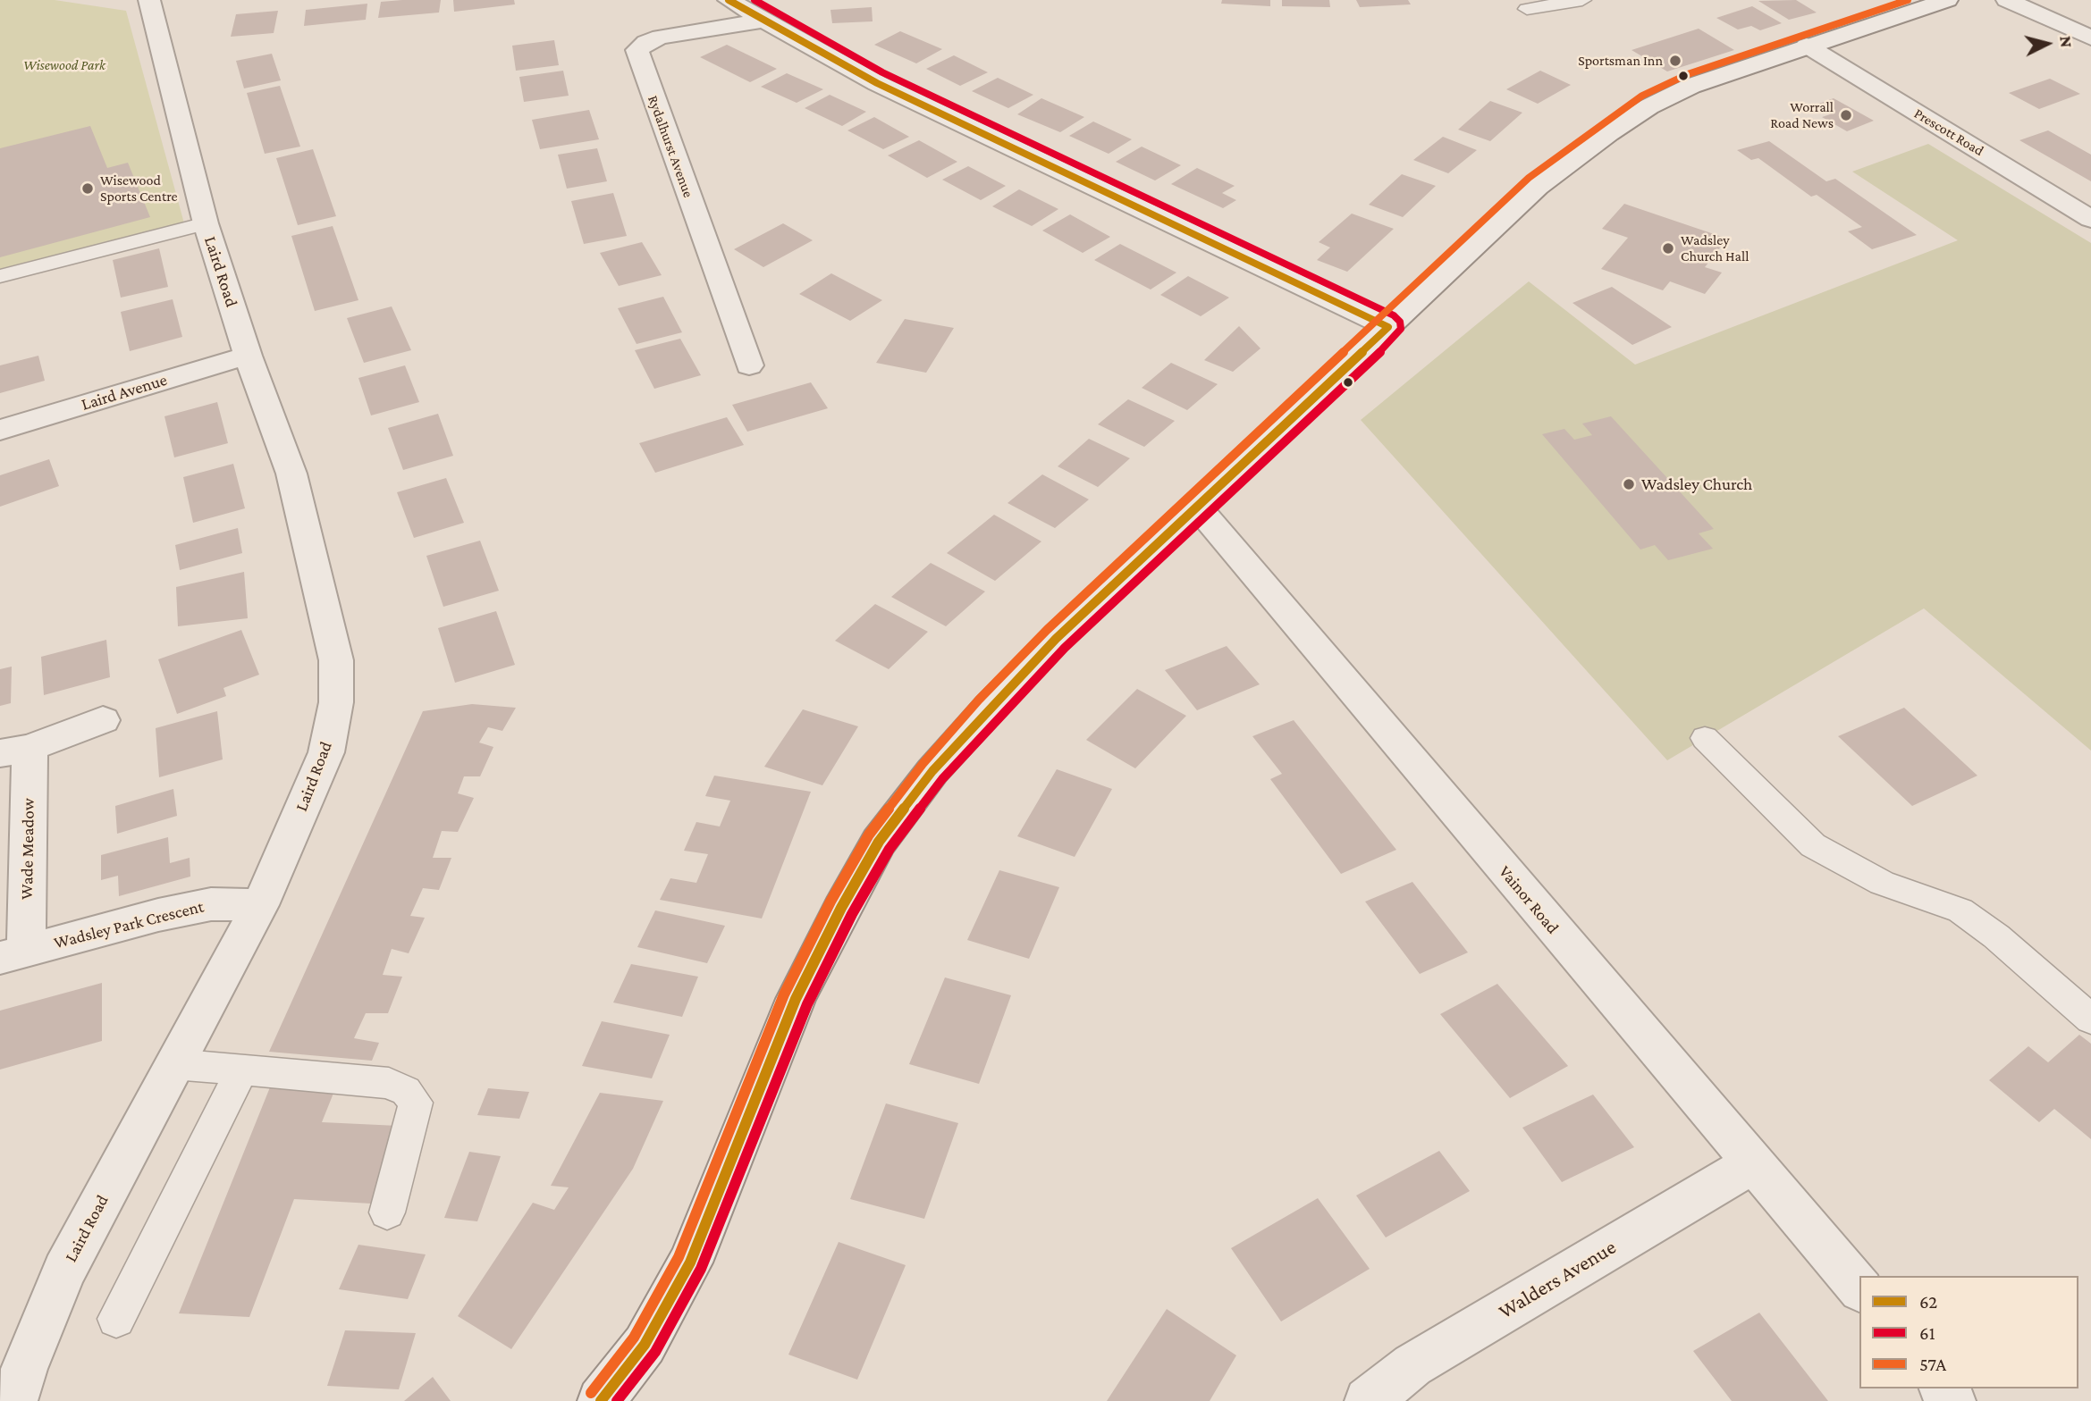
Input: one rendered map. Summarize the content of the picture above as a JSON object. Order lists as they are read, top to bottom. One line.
{"streets":{"street":["Prescott Road","Rydalhurst Avenue","Laird Road","Laird Avenue","Wade Meadow","Vainor Road","Wadsley Park Crescent","Walders Avenue"]},"crossings":[["Laird Road","Laird Avenue"],["Laird Road","Wadsley Park Crescent"],["Wade Meadow","Wadsley Park Crescent"],["Vainor Road","Walders Avenue"]],"parks":["Wisewood Park"],"places":["Sportsman Inn","Worrall Road News","Wisewood Sports Centre","Wadsley Church Hall","Wadsley Church"],"lines":["transit line 62","transit line 61","transit line 57A"],"legend":["62","61","57A"],"north":"right"}
